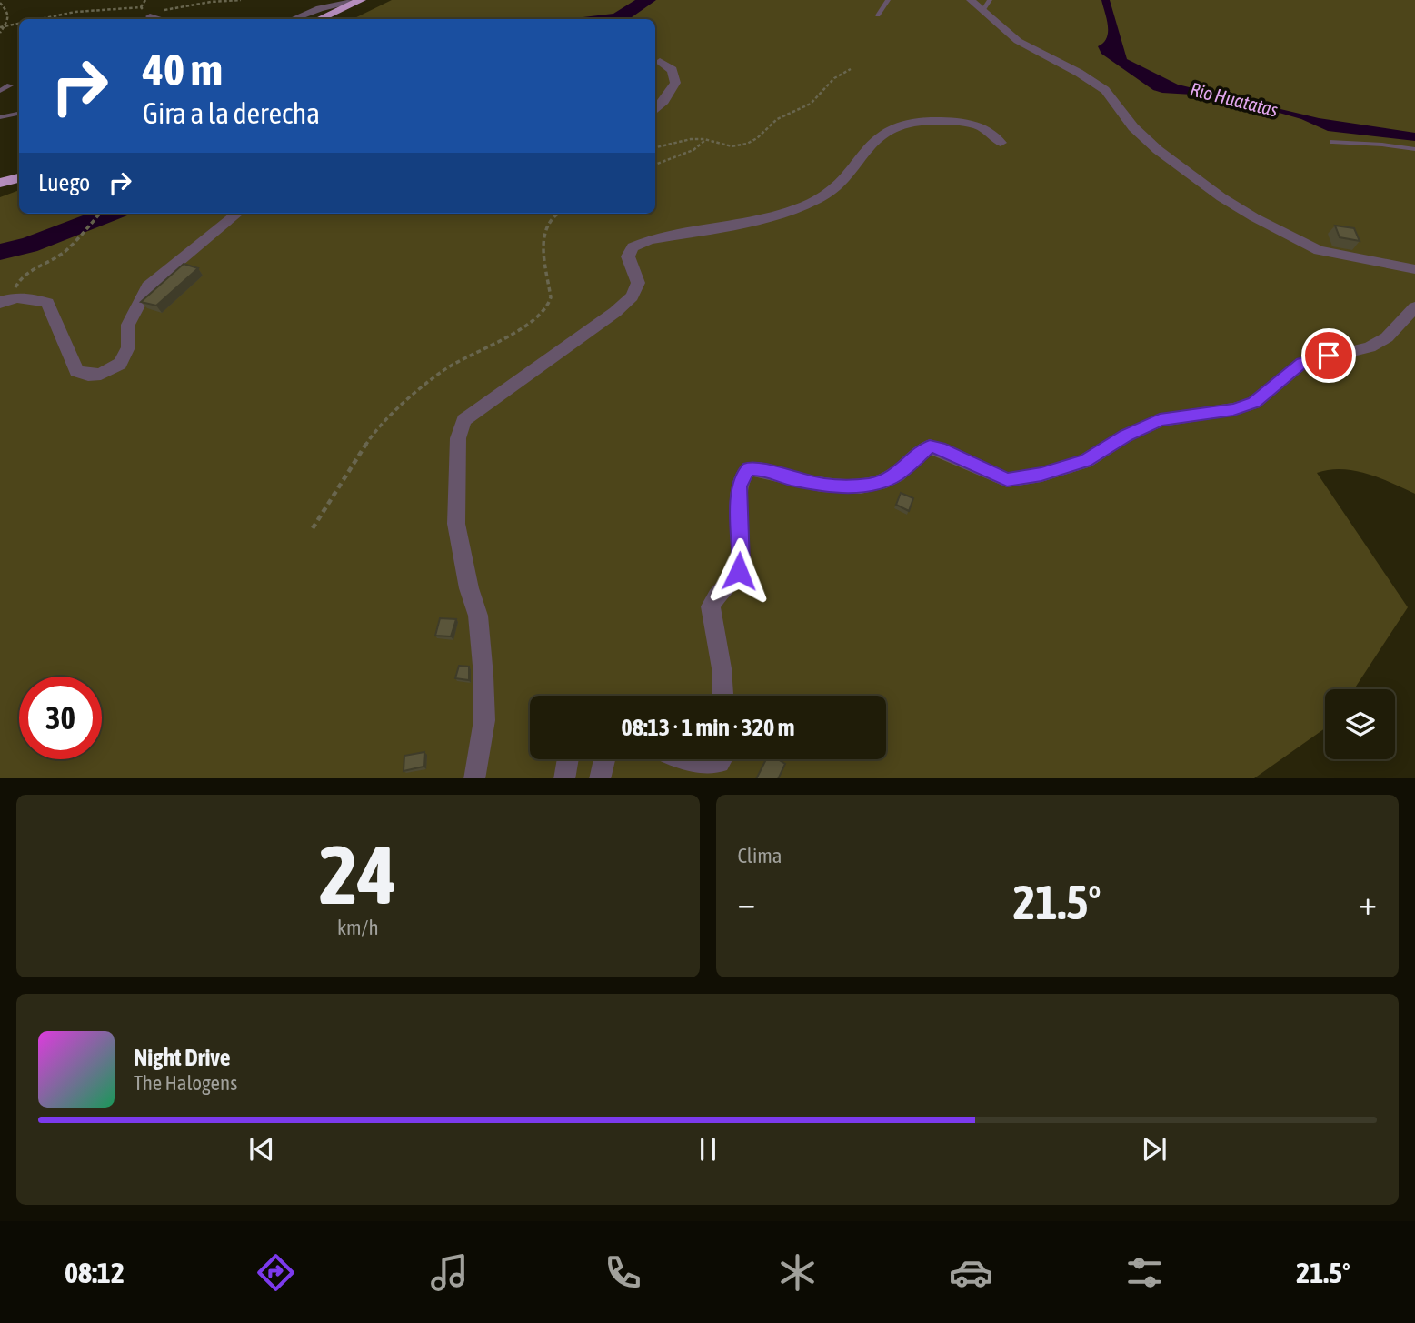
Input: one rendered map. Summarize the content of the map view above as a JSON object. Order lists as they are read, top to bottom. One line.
{"water":["Rio Huatatas"],"page":{"turn":["40 m","Gira a la derecha"],"then":"Luego","limit":"30","trip":"08:13 · 1 min · 320 m","tile":[["24","km/h"],"Clima"],"heat":["−","21.5°","+"],"song":["Night Drive","The Halogens"],"tabs":["08:12","21.5°"]}}
